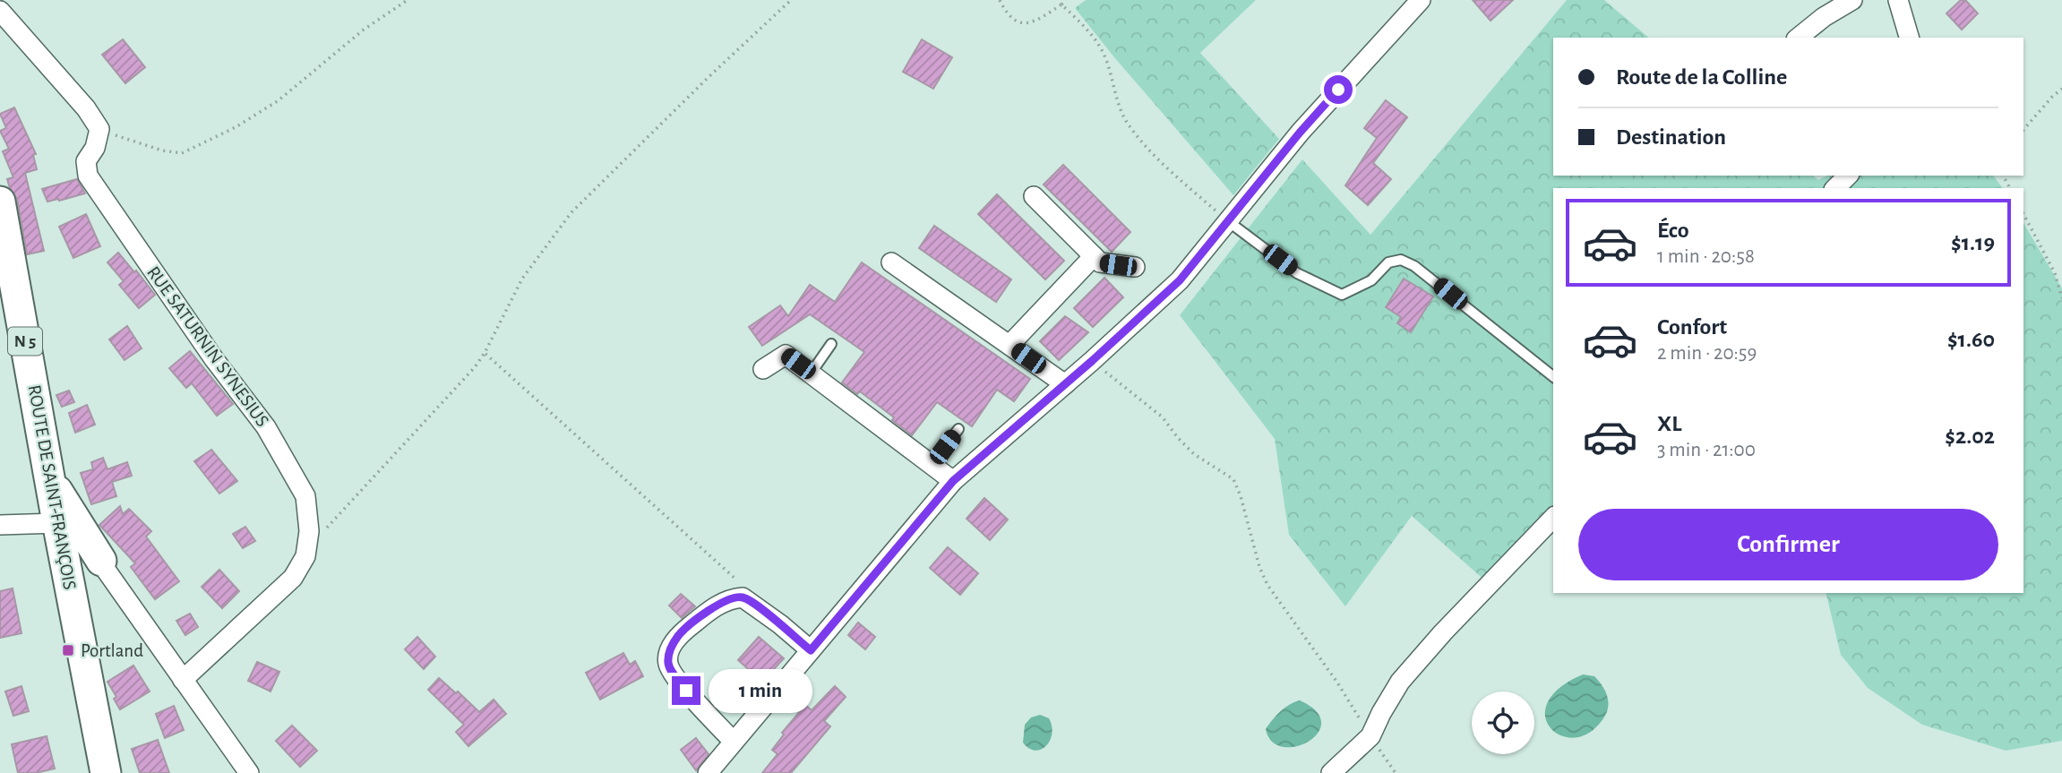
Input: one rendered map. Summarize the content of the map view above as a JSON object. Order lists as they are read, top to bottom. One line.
{"streets":{"main road":["N 5","ROUTE DE SAINT-FRANÇOIS"],"street":["RUE SATURNIN SYNESIUS"]},"places":{"transit":["Portland"]},"page":{"banner":["Route de la Colline","Destination"],"list":[{"name":"Éco","note":"1 min · 20:58","value":"$1.19"},{"name":"Confort","note":"2 min · 20:59","value":"$1.60"},{"name":"XL","note":"3 min · 21:00","value":"$2.02"}],"buttons":"Confirmer","bubble":"1 min"}}
